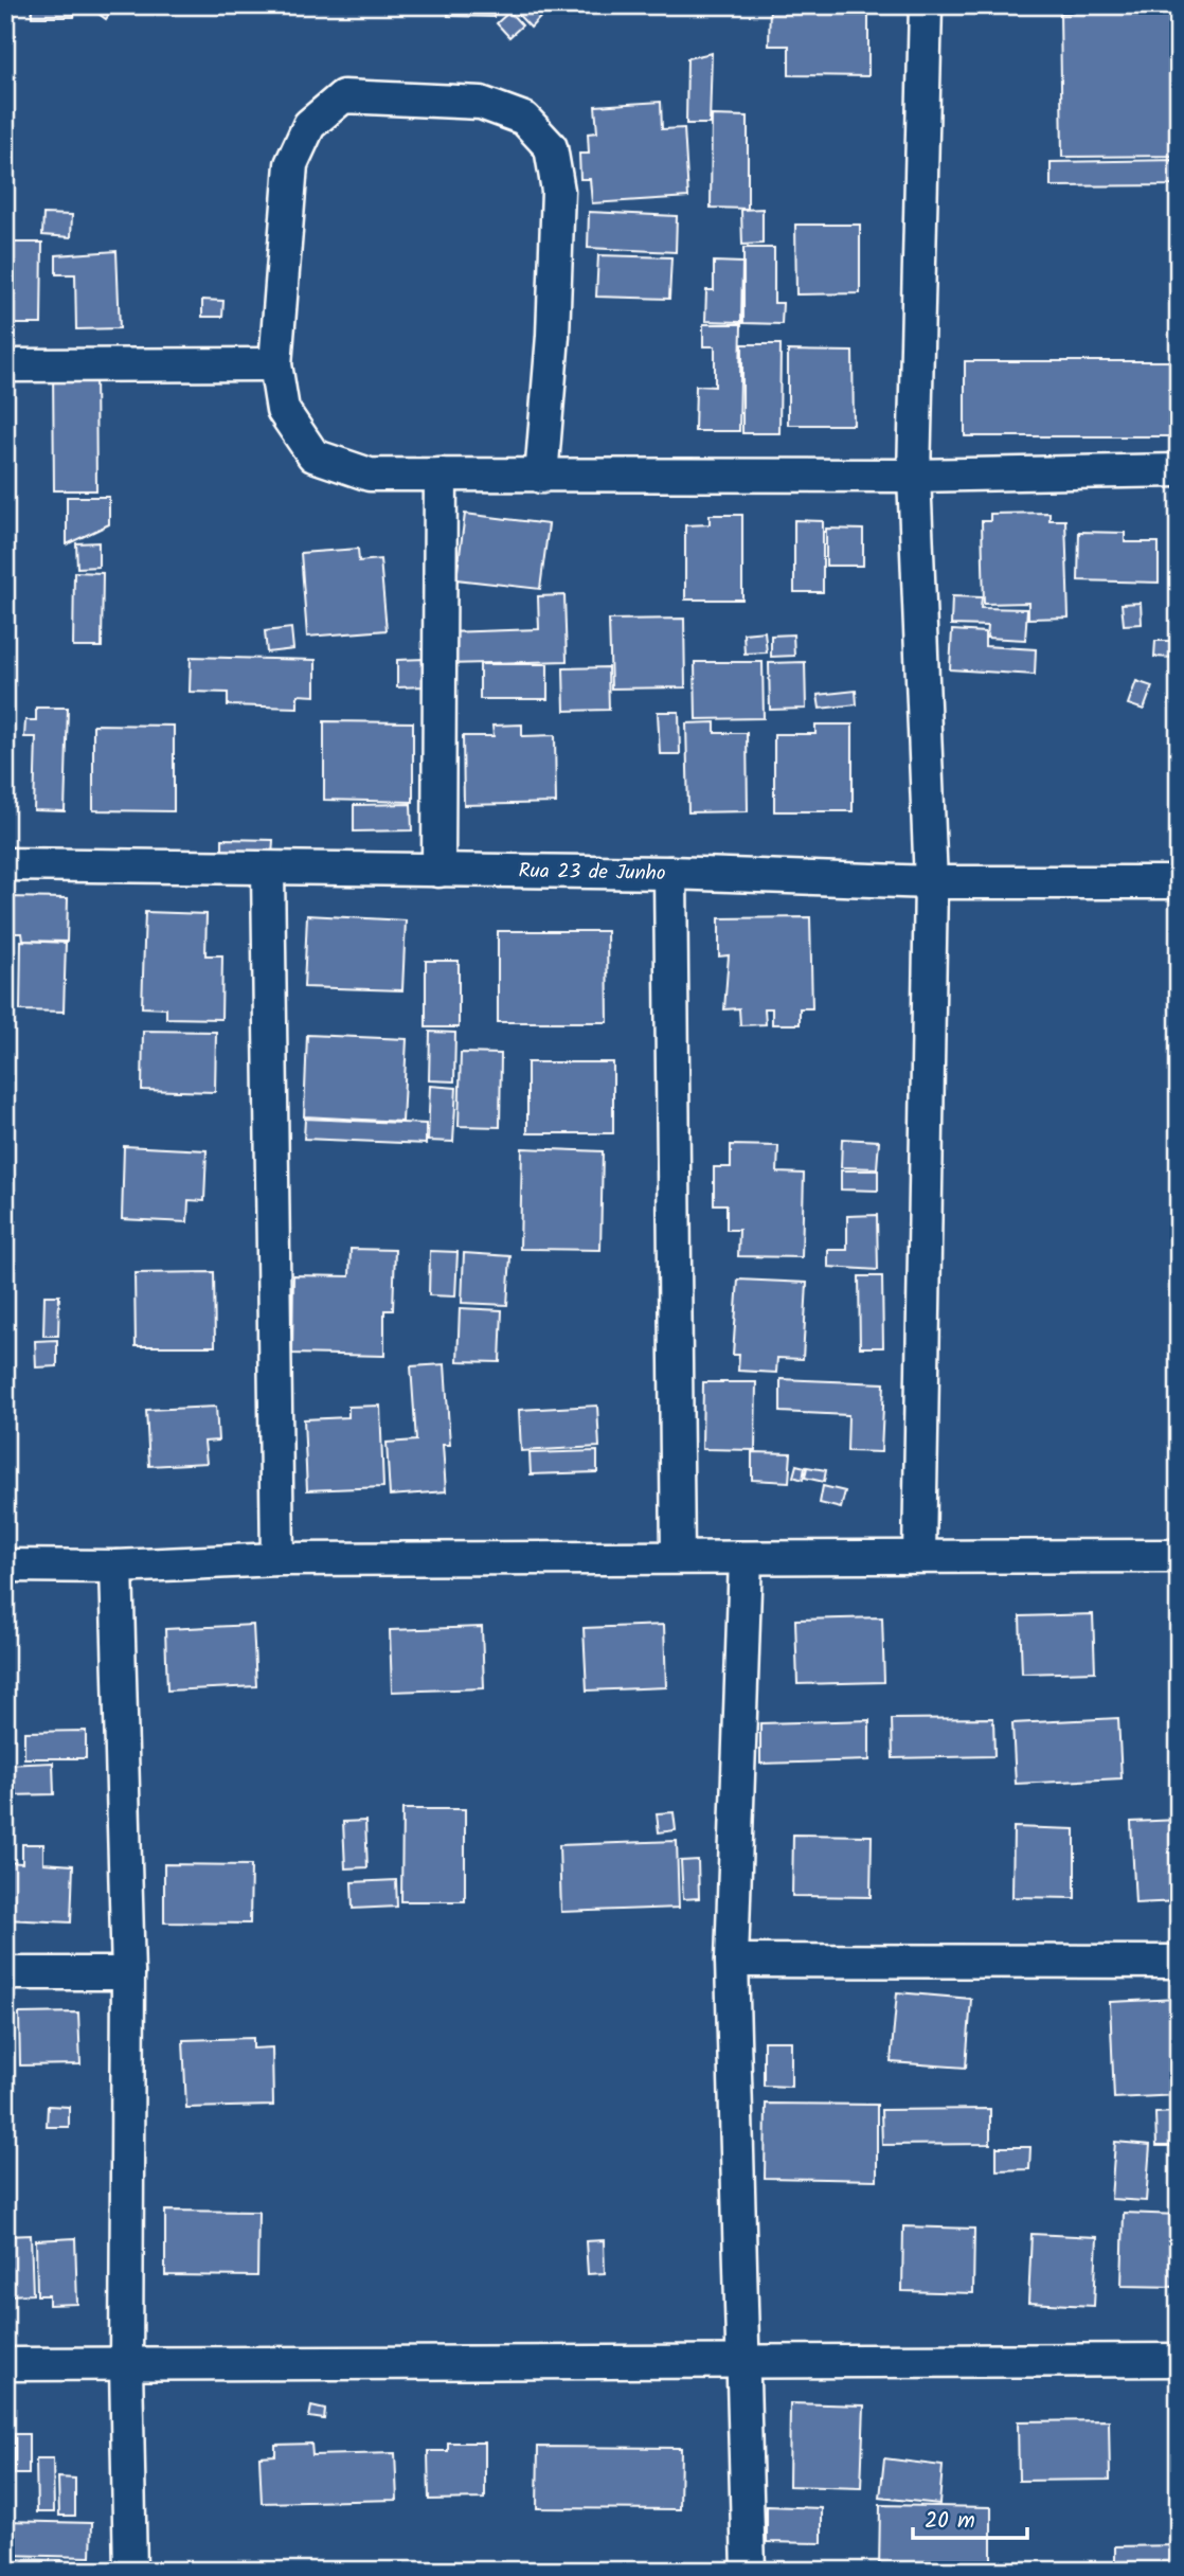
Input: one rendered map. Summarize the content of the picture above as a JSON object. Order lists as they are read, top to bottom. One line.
{"streets":{"street":["Rua 23 de Junho"]},"scale_bar":"20 m"}
